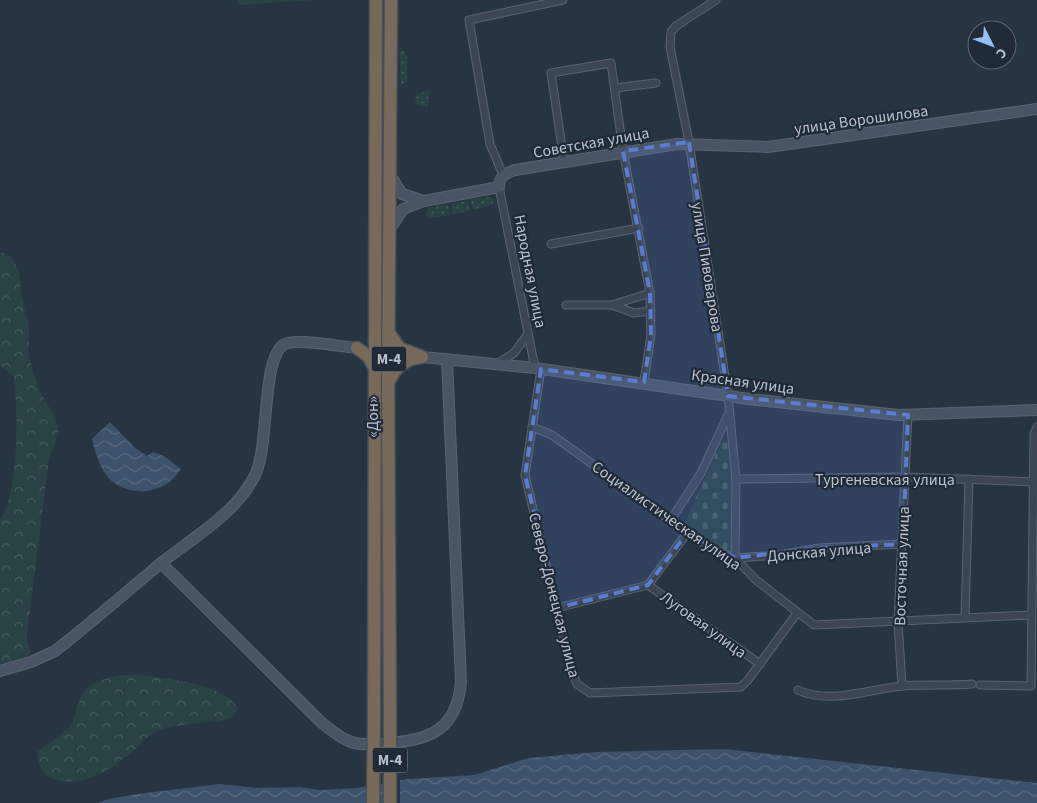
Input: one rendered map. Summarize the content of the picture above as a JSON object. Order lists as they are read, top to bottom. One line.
{"streets":{"highway":["М-4","«Дон»"],"main road":["улица Ворошилова","Советская улица","Красная улица"],"street":["улица Пивоварова","Народная улица","Тургеневская улица","Социалистическая улица","Донская улица","Восточная улица","Северо-Донецкая улица","Луговая улица"]},"crossings":[["улица Ворошилова","Советская улица"],["улица Ворошилова","улица Пивоварова"],["Советская улица","улица Пивоварова"],["Советская улица","Народная улица"],["Советская улица","«Дон»"],["улица Пивоварова","Красная улица"],["улица Пивоварова","Тургеневская улица"],["улица Пивоварова","Социалистическая улица"],["улица Пивоварова","Донская улица"],["Народная улица","Красная улица"],["Народная улица","Северо-Донецкая улица"],["Красная улица","Восточная улица"],["Красная улица","Северо-Донецкая улица"],["Тургеневская улица","Восточная улица"],["Социалистическая улица","Донская улица"],["Социалистическая улица","Восточная улица"],["Социалистическая улица","Северо-Донецкая улица"],["Донская улица","Восточная улица"],["Северо-Донецкая улица","Луговая улица"]],"north":"bottom right"}
